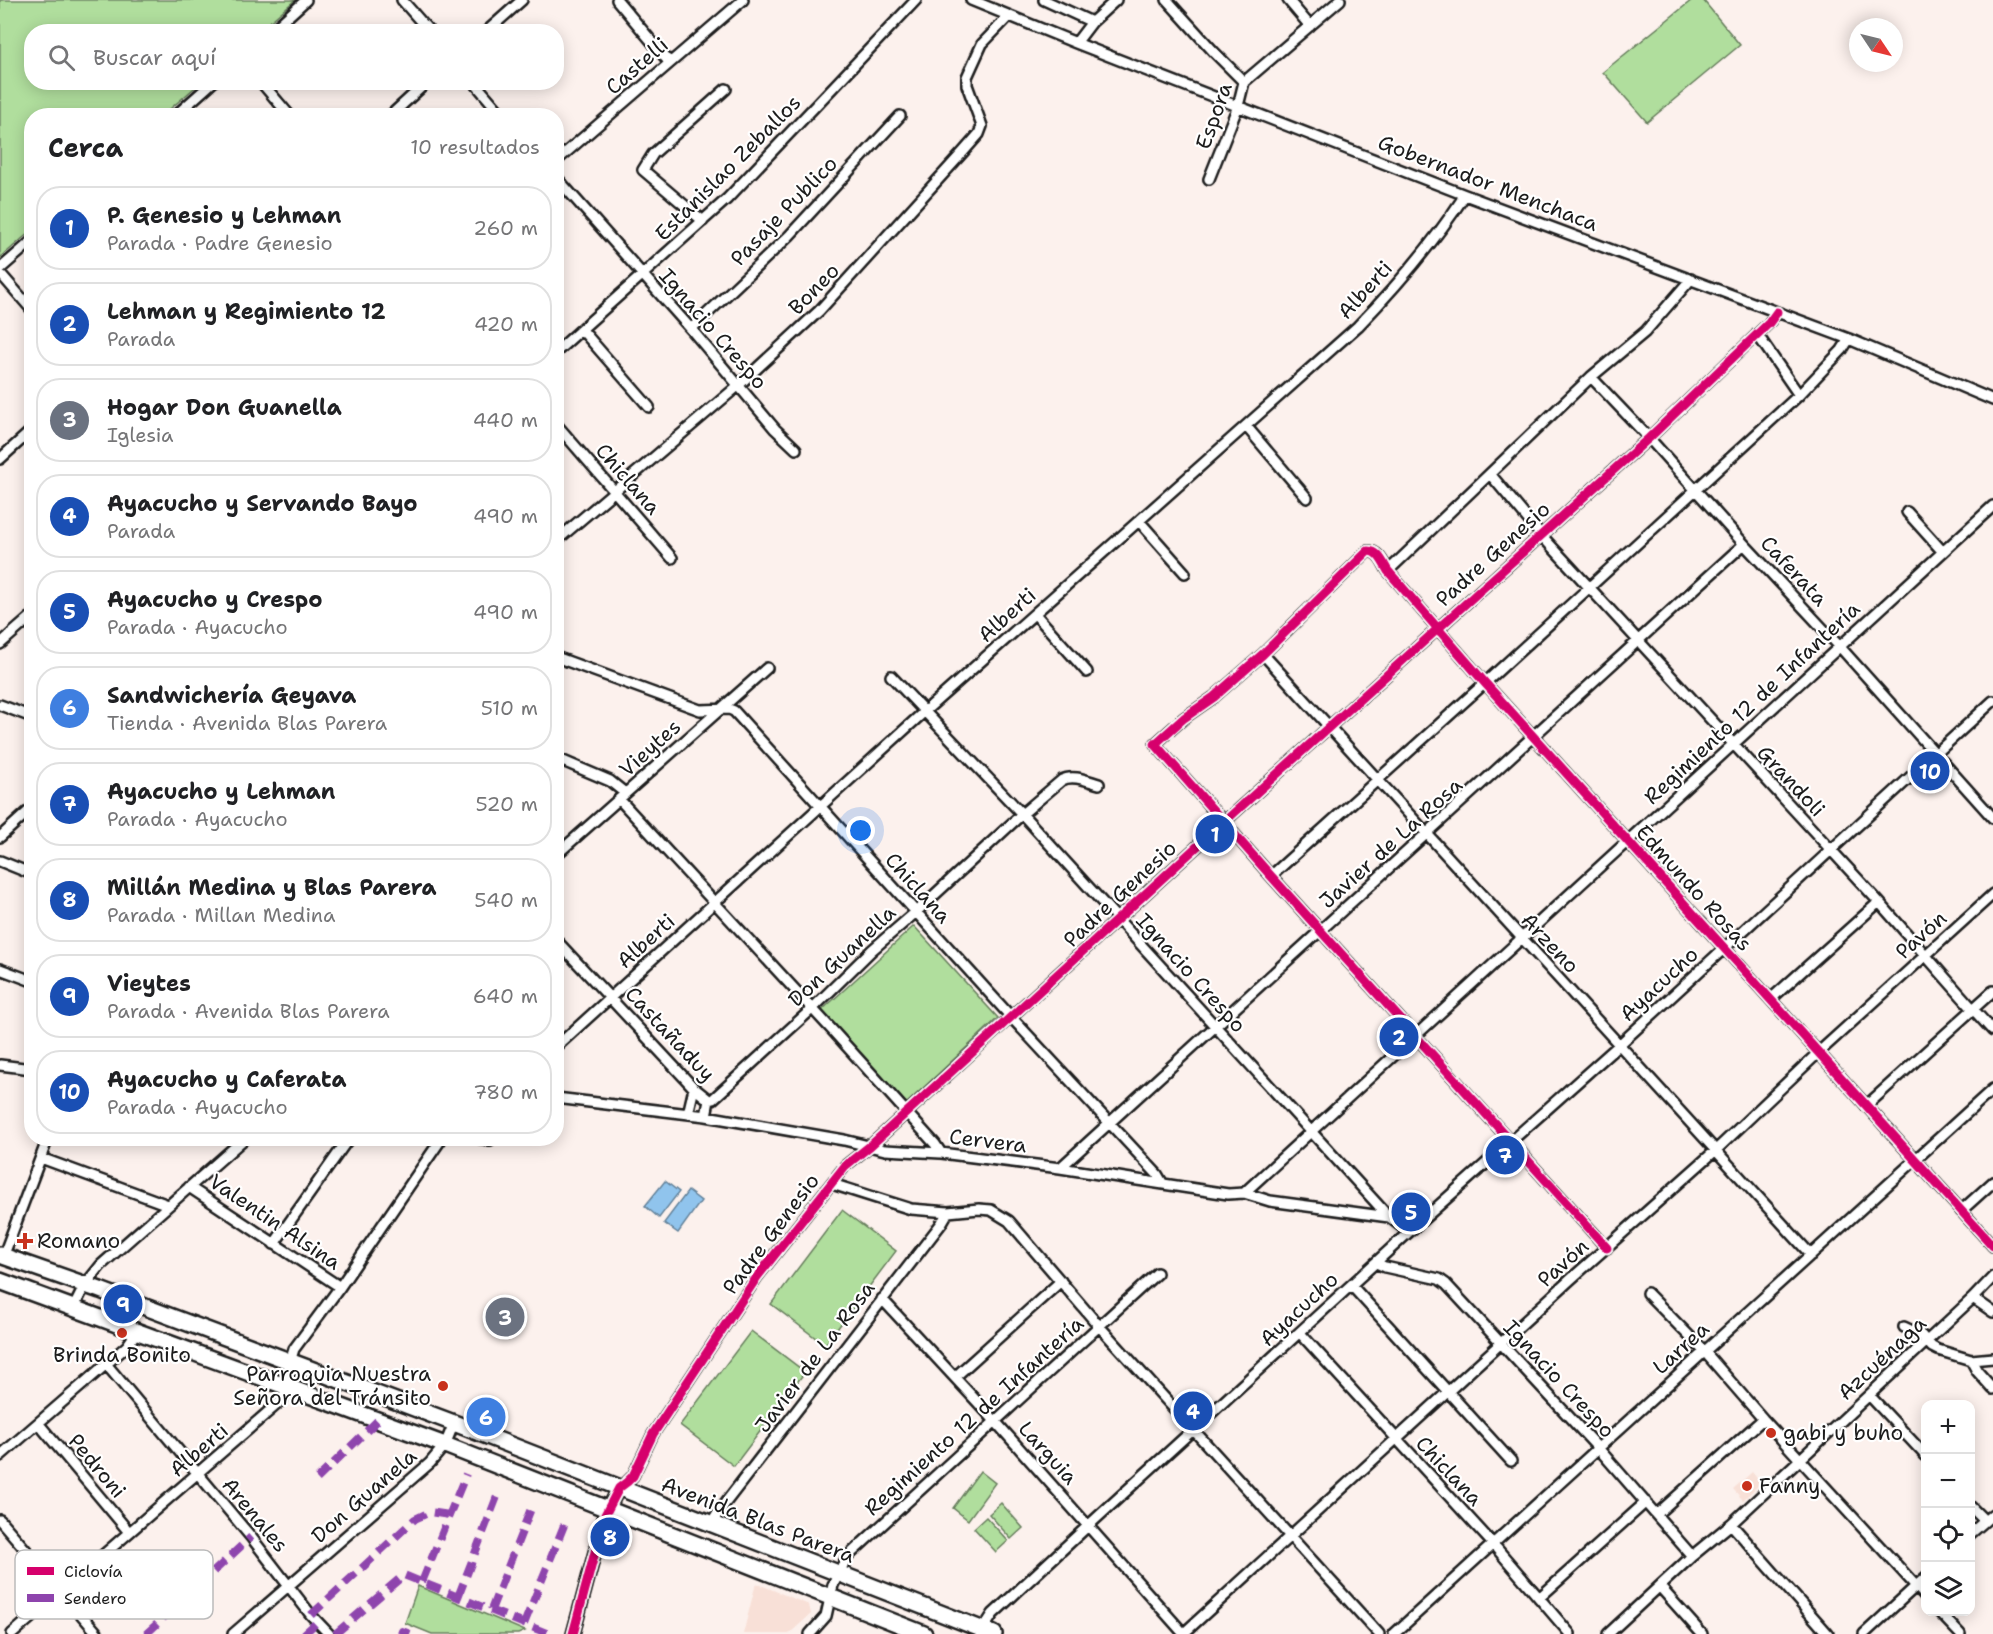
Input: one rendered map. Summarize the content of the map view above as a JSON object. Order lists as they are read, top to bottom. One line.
{"streets":{"main road":["Avenida Blas Parera"],"street":["Castelli","Espora","Estanislao Zeballos","Gobernador Menchaca","Pasaje Publico","Boneo","Alberti","Ignacio Crespo","Chiclana","Padre Genesio","Caferata","Regimiento 12 de Infantería","Vieytes","Grandoli","Javier de La Rosa","Edmundo Rosas","Pavón","Arzeno","Don Guanella","Ayacucho","Castañaduy","Cervera","Valentin Alsina","Larrea","Azcuénaga","Larguia","Pedroni","Don Guanela","Arenales"]},"crossings":[["Espora","Gobernador Menchaca"],["Estanislao Zeballos","Ignacio Crespo"],["Gobernador Menchaca","Boneo"],["Gobernador Menchaca","Alberti"],["Gobernador Menchaca","Padre Genesio"],["Pasaje Publico","Ignacio Crespo"],["Boneo","Ignacio Crespo"],["Boneo","Chiclana"],["Alberti","Ignacio Crespo"],["Alberti","Chiclana"],["Alberti","Castañaduy"],["Alberti","Valentin Alsina"],["Alberti","Pedroni"],["Alberti","Arenales"],["Alberti","Avenida Blas Parera"],["Ignacio Crespo","Padre Genesio"],["Ignacio Crespo","Regimiento 12 de Infantería"],["Ignacio Crespo","Javier de La Rosa"],["Ignacio Crespo","Pavón"],["Ignacio Crespo","Don Guanella"],["Ignacio Crespo","Ayacucho"],["Ignacio Crespo","Cervera"],["Ignacio Crespo","Larrea"],["Ignacio Crespo","Azcuénaga"],["Chiclana","Padre Genesio"],["Chiclana","Vieytes"],["Chiclana","Javier de La Rosa"],["Chiclana","Pavón"],["Chiclana","Don Guanella"],["Chiclana","Ayacucho"],["Chiclana","Cervera"],["Chiclana","Larrea"],["Padre Genesio","Caferata"],["Padre Genesio","Grandoli"],["Padre Genesio","Edmundo Rosas"],["Padre Genesio","Arzeno"],["Padre Genesio","Cervera"],["Padre Genesio","Avenida Blas Parera"],["Caferata","Regimiento 12 de Infantería"],["Caferata","Javier de La Rosa"],["Caferata","Ayacucho"],["Regimiento 12 de Infantería","Grandoli"],["Regimiento 12 de Infantería","Edmundo Rosas"],["Regimiento 12 de Infantería","Arzeno"],["Regimiento 12 de Infantería","Cervera"],["Regimiento 12 de Infantería","Larguia"],["Regimiento 12 de Infantería","Avenida Blas Parera"],["Grandoli","Javier de La Rosa"],["Grandoli","Pavón"],["Grandoli","Ayacucho"],["Javier de La Rosa","Edmundo Rosas"],["Javier de La Rosa","Arzeno"],["Javier de La Rosa","Cervera"],["Javier de La Rosa","Larguia"],["Javier de La Rosa","Avenida Blas Parera"],["Edmundo Rosas","Pavón"],["Edmundo Rosas","Arzeno"],["Edmundo Rosas","Ayacucho"],["Edmundo Rosas","Larrea"],["Pavón","Arzeno"],["Pavón","Larguia"],["Arzeno","Ayacucho"],["Arzeno","Larrea"],["Don Guanella","Castañaduy"],["Ayacucho","Cervera"],["Ayacucho","Larguia"],["Ayacucho","Avenida Blas Parera"],["Don Guanela","Arenales"],["Don Guanela","Avenida Blas Parera"]],"places":{"health":["Romano"],"other":["Brinda Bonito","Parroquia Nuestra Señora del Tránsito","gabi y buho","Fanny"]},"legend":["Ciclovía","Sendero"],"north":"bottom right","page":{"search":"Buscar aquí","heading":["Cerca","10 resultados"],"list":[{"mark":"1","name":"P. Genesio y Lehman","note":"Parada · Padre Genesio","value":"260 m"},{"mark":"2","name":"Lehman y Regimiento 12","note":"Parada","value":"420 m"},{"mark":"3","name":"Hogar Don Guanella","note":"Iglesia","value":"440 m"},{"mark":"4","name":"Ayacucho y Servando Bayo","note":"Parada","value":"490 m"},{"mark":"5","name":"Ayacucho y Crespo","note":"Parada · Ayacucho","value":"490 m"},{"mark":"6","name":"Sandwichería Geyava","note":"Tienda · Avenida Blas Parera","value":"510 m"},{"mark":"7","name":"Ayacucho y Lehman","note":"Parada · Ayacucho","value":"520 m"},{"mark":"8","name":"Millán Medina y Blas Parera","note":"Parada · Millan Medina","value":"540 m"},{"mark":"9","name":"Vieytes","note":"Parada · Avenida Blas Parera","value":"640 m"},{"mark":"10","name":"Ayacucho y Caferata","note":"Parada · Ayacucho","value":"780 m"}],"pins":["10","1","2","7","5","9","3","4","6","8"],"map_buttons":["+","−"]}}
